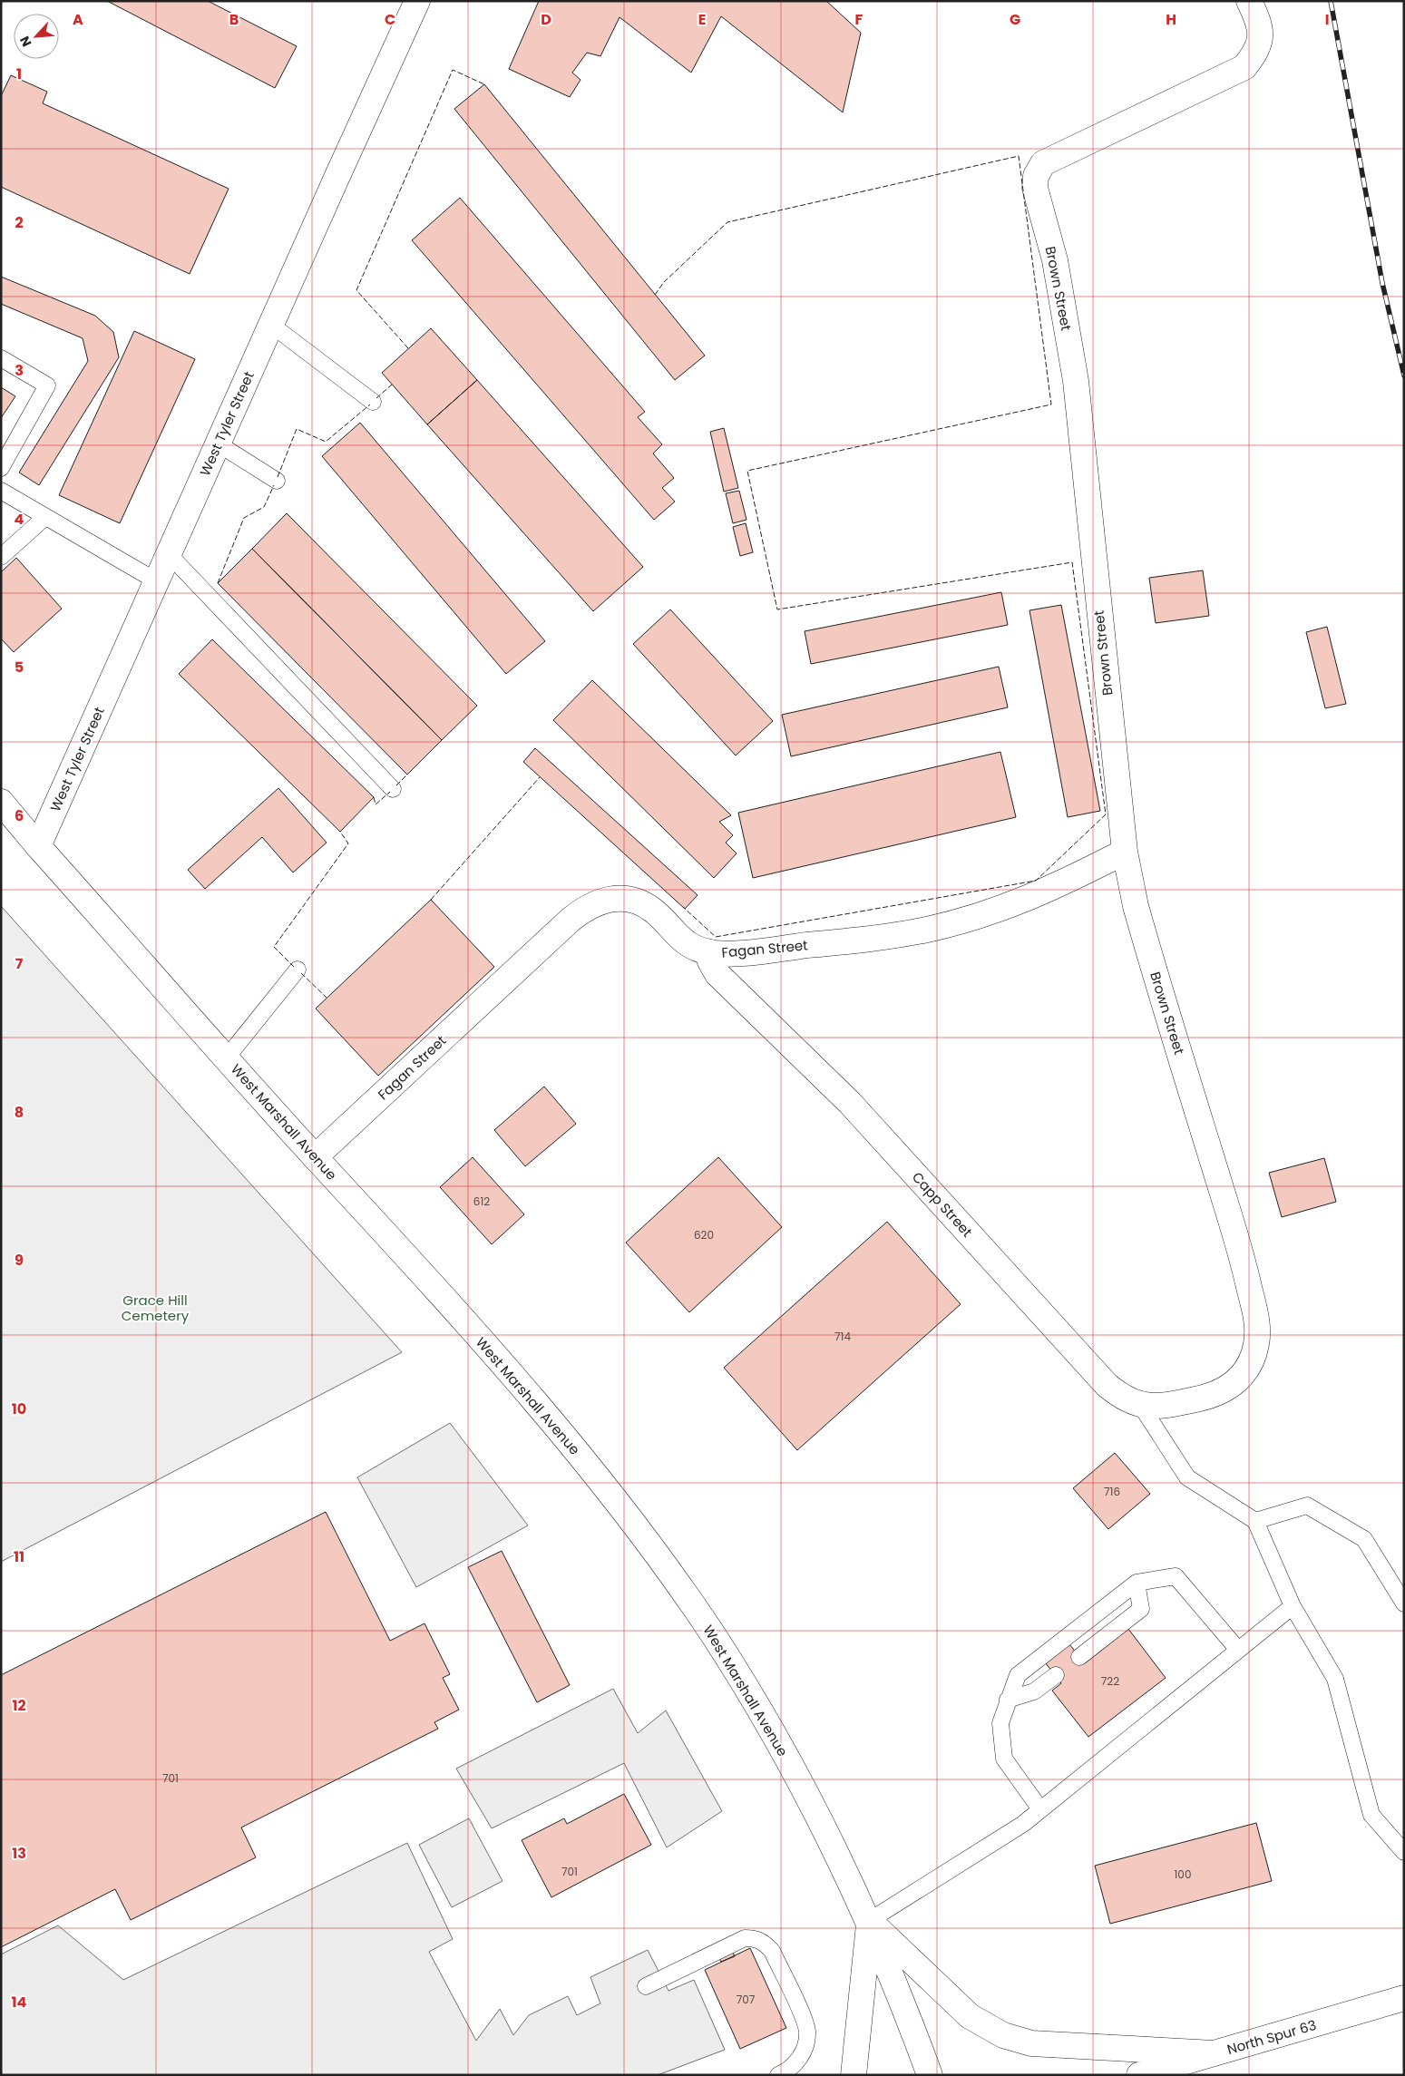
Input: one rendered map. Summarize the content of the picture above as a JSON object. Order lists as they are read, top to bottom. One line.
{"streets":{"street":["Brown Street","West Tyler Street","Fagan Street","West Marshall Avenue","Capp Street","North Spur 63"]},"crossings":[["Brown Street","Fagan Street"],["Brown Street","Capp Street"],["West Tyler Street","West Marshall Avenue"],["Fagan Street","West Marshall Avenue"],["Fagan Street","Capp Street"]],"parks":["Grace Hill Cemetery"],"house_numbers":["612","620","714","716","722","701","701","100","707"],"north":"bottom left","grid":{"columns":["A","B","C","D","E","F","G","H","I"],"rows":["1","2","3","4","5","6","7","8","9","10","11","12","13","14"]}}
